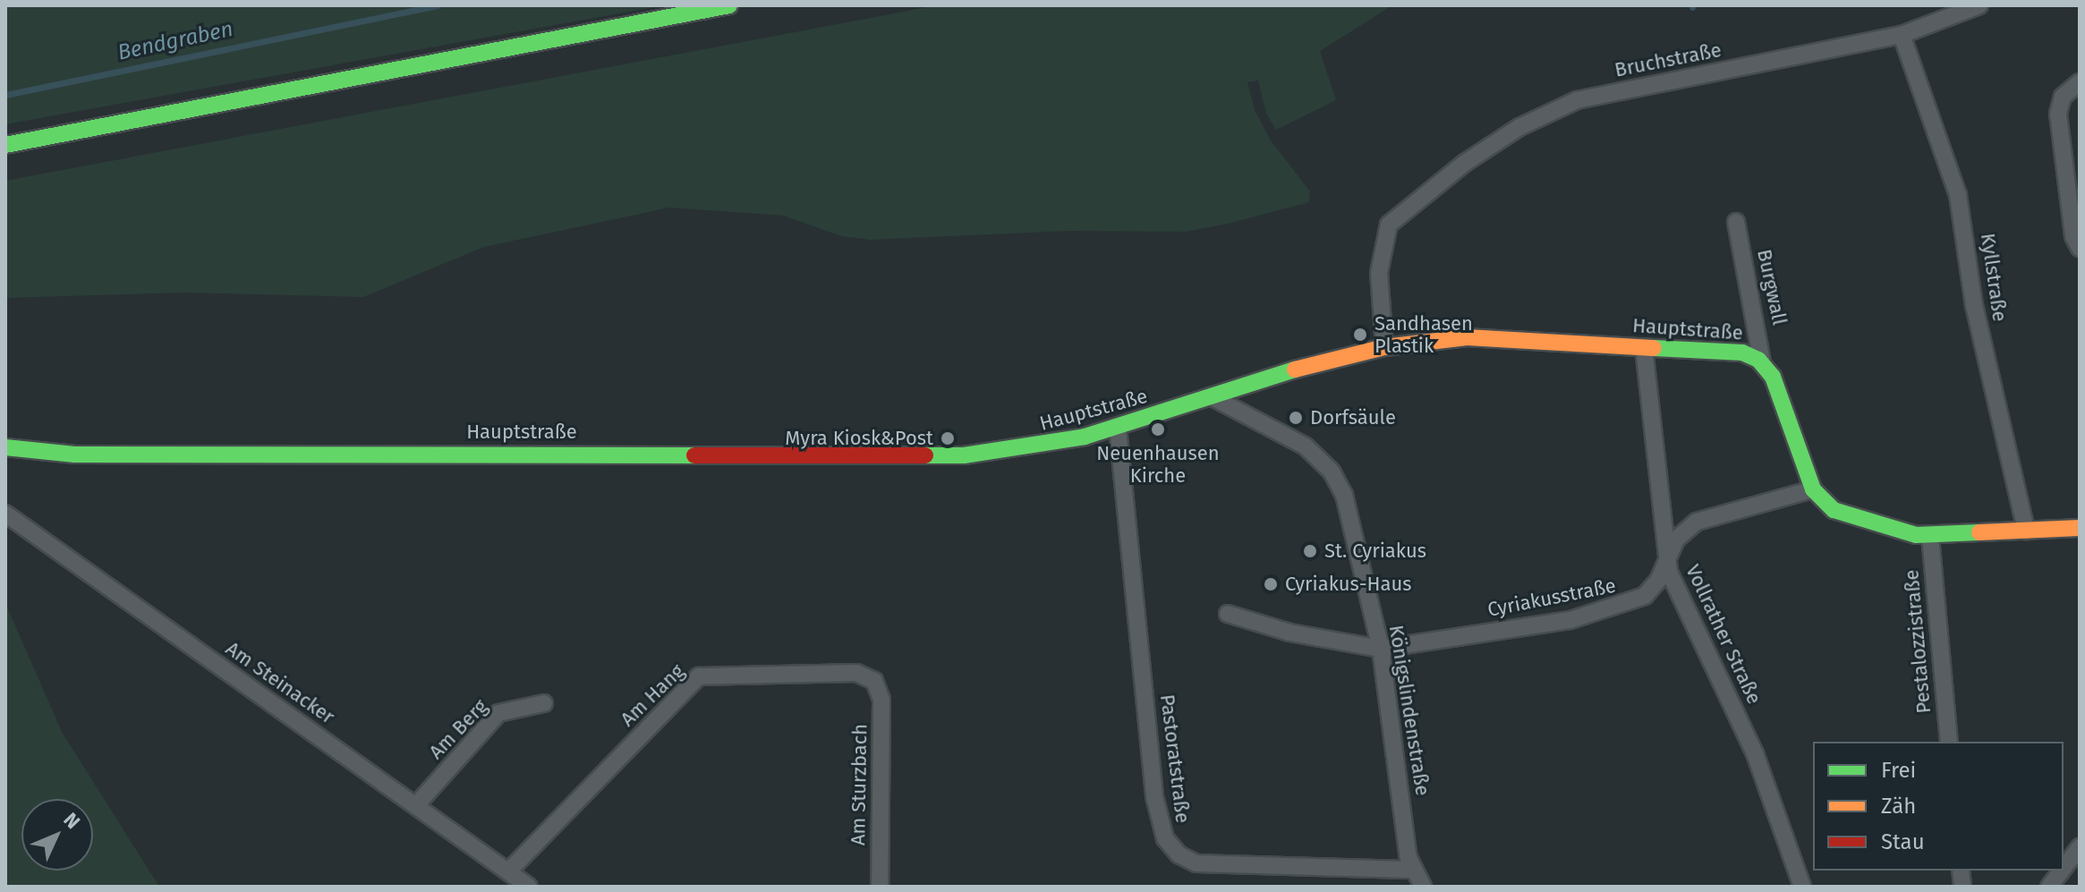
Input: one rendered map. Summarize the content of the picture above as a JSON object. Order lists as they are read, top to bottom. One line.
{"streets":{"street":["Bruchstraße","Kyllstraße","Burgwall","Hauptstraße","Cyriakusstraße","Vollrather Straße","Pestalozzistraße","Am Steinacker","Am Hang","Königslindenstraße","Am Berg","Pastoratstraße","Am Sturzbach"]},"crossings":[["Bruchstraße","Kyllstraße"],["Bruchstraße","Hauptstraße"],["Burgwall","Hauptstraße"],["Hauptstraße","Cyriakusstraße"],["Hauptstraße","Vollrather Straße"],["Hauptstraße","Königslindenstraße"],["Hauptstraße","Pastoratstraße"],["Cyriakusstraße","Vollrather Straße"],["Cyriakusstraße","Königslindenstraße"],["Am Steinacker","Am Hang"],["Am Steinacker","Am Berg"],["Am Hang","Am Sturzbach"],["Königslindenstraße","Pastoratstraße"]],"water":["Bendgraben"],"places":["Sandhasen Plastik","Dorfsäule","Neuenhausen Kirche","Myra Kiosk&Post","St. Cyriakus","Cyriakus-Haus"],"legend":["Frei","Zäh","Stau"],"north":"top right"}
